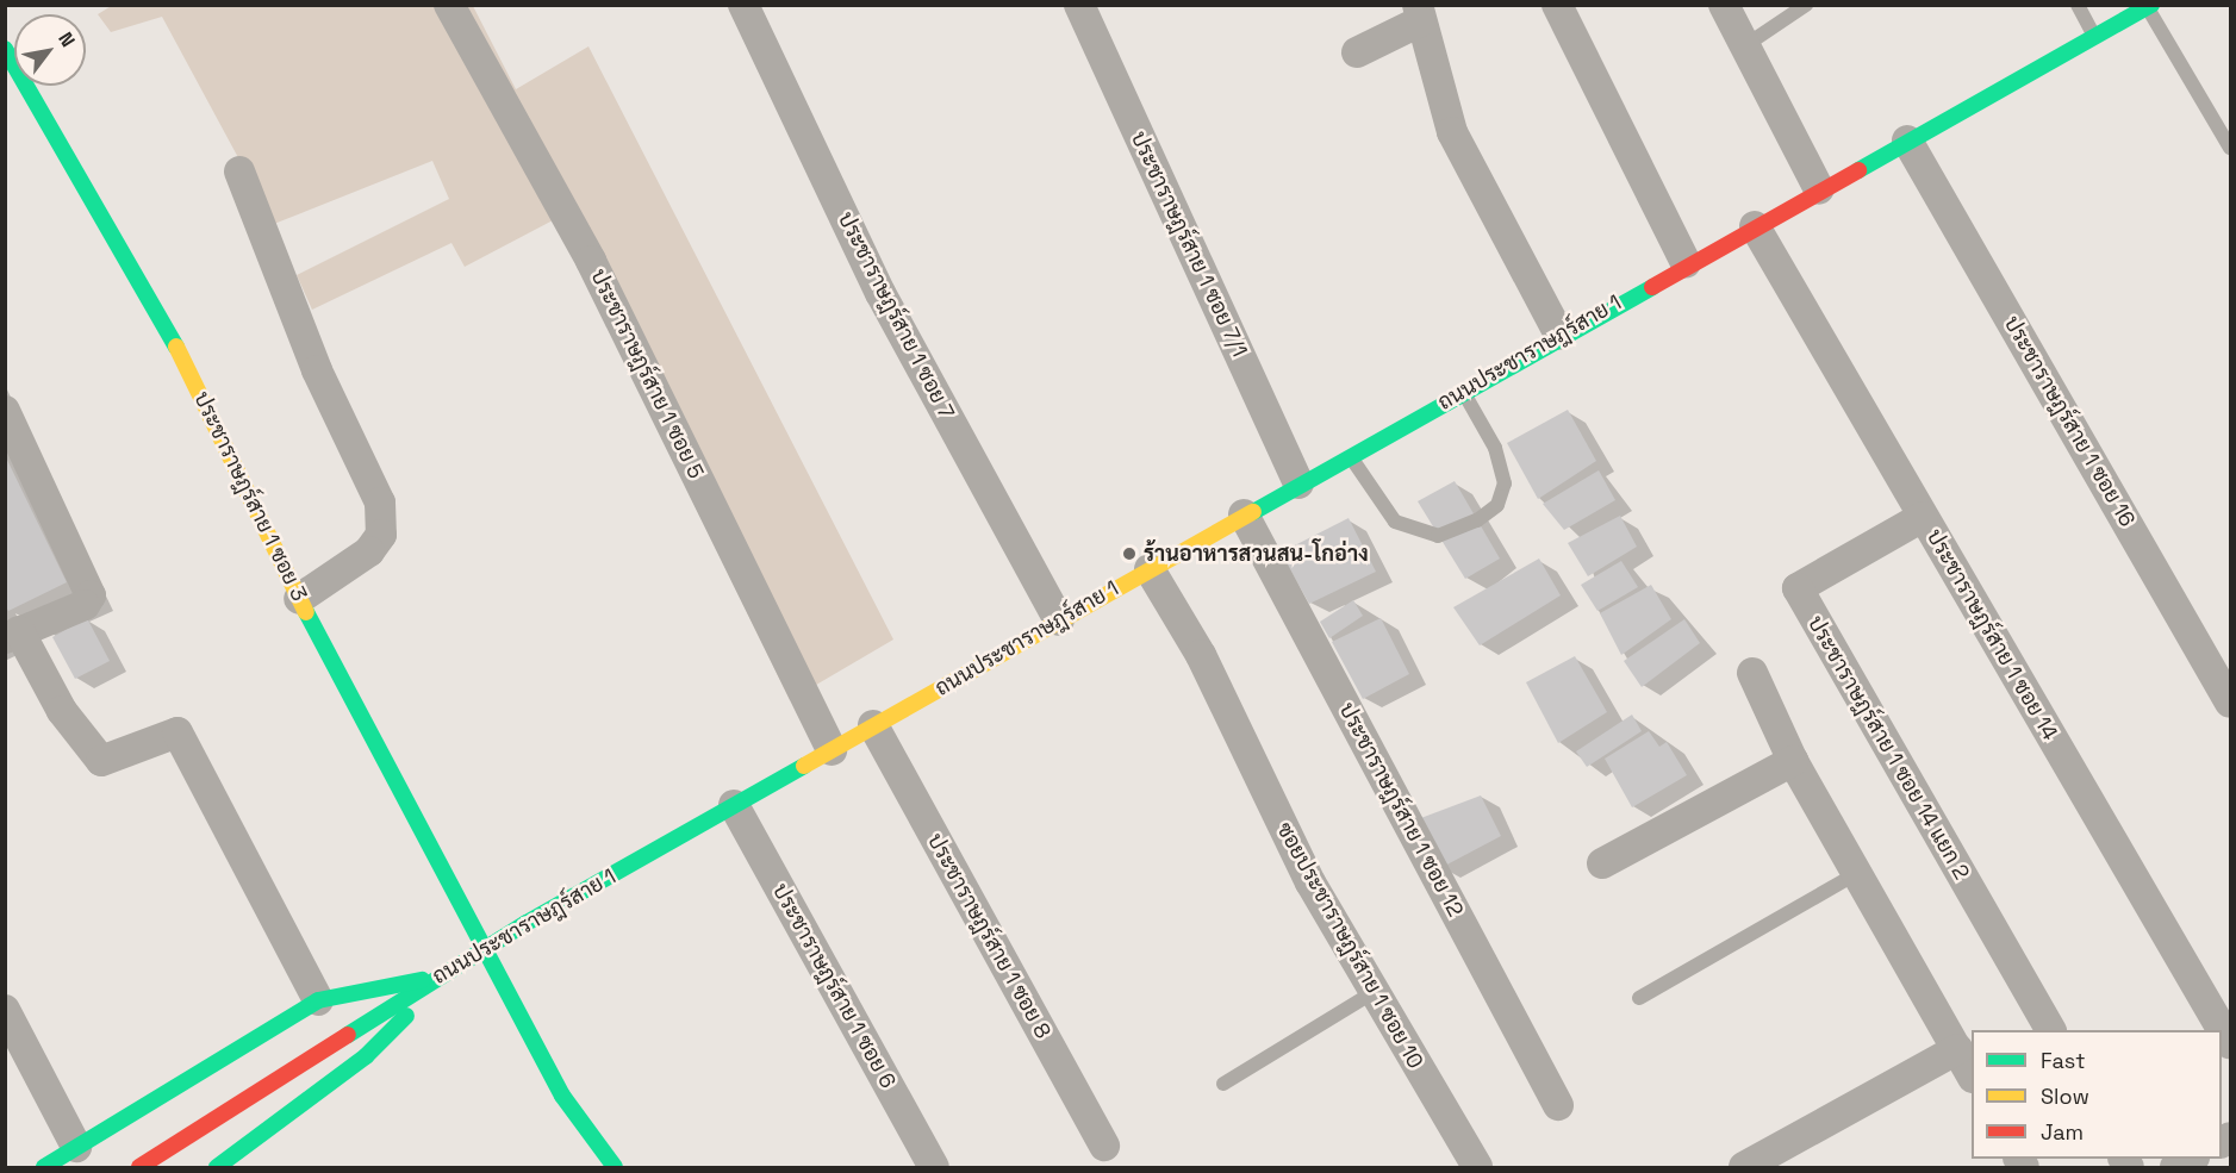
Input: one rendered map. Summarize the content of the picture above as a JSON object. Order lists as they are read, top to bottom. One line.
{"streets":{"main road":["ถนนประชาราษฎร์สาย 1","ประชาราษฎร์สาย 1 ซอย 3"],"street":["ประชาราษฎร์สาย 1 ซอย 7/1","ประชาราษฎร์สาย 1 ซอย 7","ประชาราษฎร์สาย 1 ซอย 5","ประชาราษฎร์สาย 1 ซอย 16","ประชาราษฎร์สาย 1 ซอย 14","ประชาราษฎร์สาย 1 ซอย 14 แยก 2","ประชาราษฎร์สาย 1 ซอย 12","ประชาราษฎร์สาย 1 ซอย 8","ซอยประชาราษฎร์สาย 1 ซอย 10","ประชาราษฎร์สาย 1 ซอย 6"]},"crossings":[["ประชาราษฎร์สาย 1 ซอย 7/1","ถนนประชาราษฎร์สาย 1"],["ประชาราษฎร์สาย 1 ซอย 7","ถนนประชาราษฎร์สาย 1"],["ถนนประชาราษฎร์สาย 1","ประชาราษฎร์สาย 1 ซอย 5"],["ถนนประชาราษฎร์สาย 1","ประชาราษฎร์สาย 1 ซอย 16"],["ถนนประชาราษฎร์สาย 1","ประชาราษฎร์สาย 1 ซอย 3"],["ถนนประชาราษฎร์สาย 1","ประชาราษฎร์สาย 1 ซอย 14"],["ถนนประชาราษฎร์สาย 1","ประชาราษฎร์สาย 1 ซอย 12"],["ถนนประชาราษฎร์สาย 1","ประชาราษฎร์สาย 1 ซอย 8"],["ถนนประชาราษฎร์สาย 1","ซอยประชาราษฎร์สาย 1 ซอย 10"],["ถนนประชาราษฎร์สาย 1","ประชาราษฎร์สาย 1 ซอย 6"],["ประชาราษฎร์สาย 1 ซอย 14","ประชาราษฎร์สาย 1 ซอย 14 แยก 2"]],"places":["ร้านอาหารสวนสน-โกอ่าง"],"legend":["Fast","Slow","Jam"],"north":"top right"}
